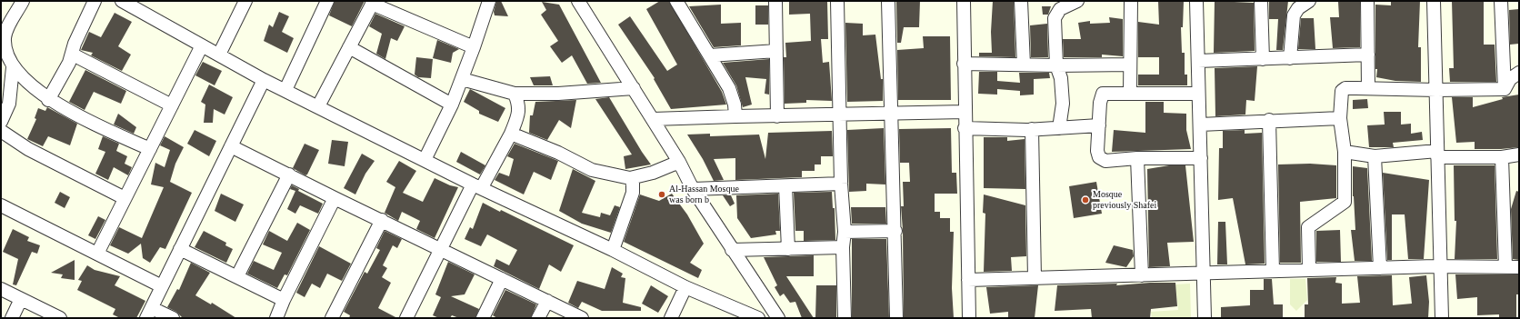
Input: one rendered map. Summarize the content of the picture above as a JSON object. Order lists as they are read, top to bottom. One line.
{"places":["Al-Hassan Mosque was born b","Mosque previously Shafei"]}
